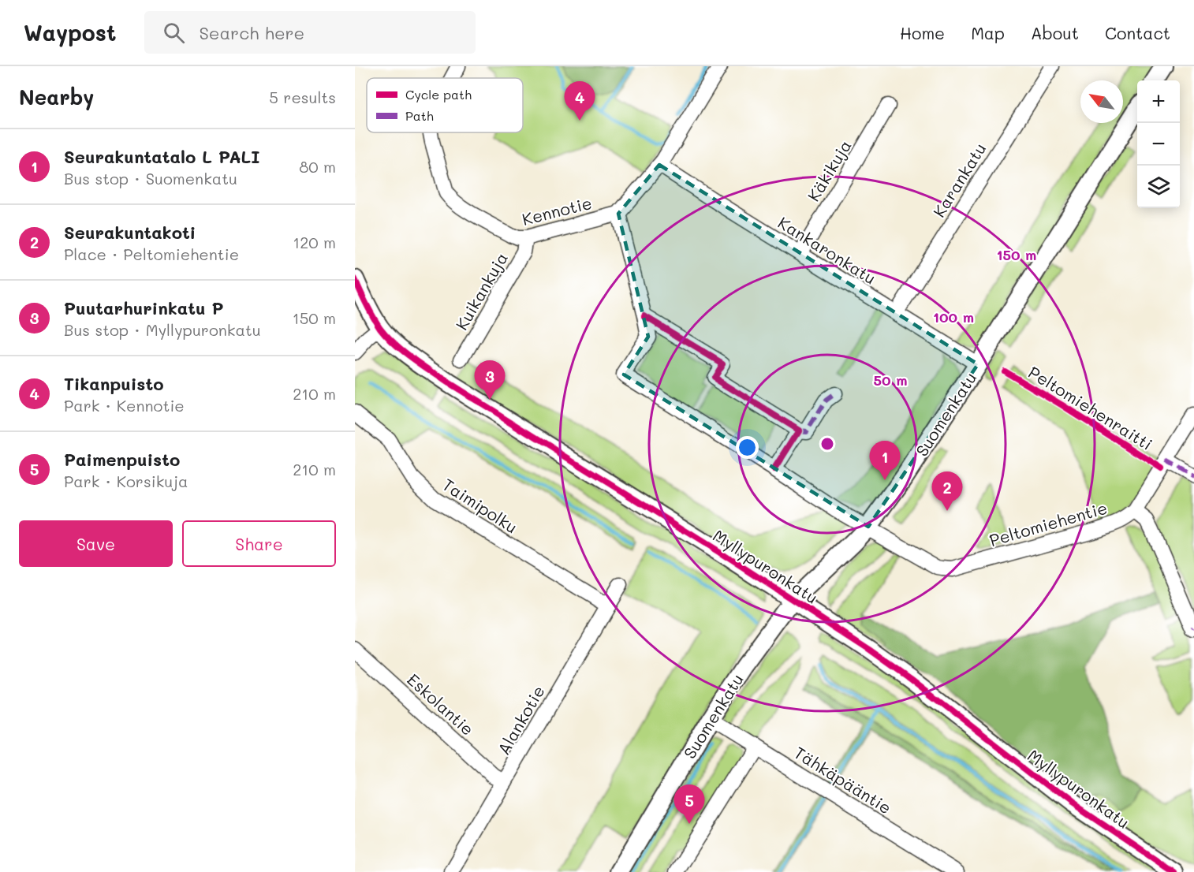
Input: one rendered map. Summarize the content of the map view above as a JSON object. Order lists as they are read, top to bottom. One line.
{"streets":{"street":["Käkikuja","Karankatu","Kennotie","Kankaronkatu","Kuikankuja","Suomenkatu","Taimipolku","Peltomiehentie","Myllypuronkatu","Eskolantie","Alankotie","Tähkäpääntie"],"cycle path":["Peltomiehenraitti"]},"crossings":[["Käkikuja","Kankaronkatu"],["Karankatu","Kankaronkatu"],["Kennotie","Kankaronkatu"],["Kennotie","Kuikankuja"],["Kankaronkatu","Suomenkatu"],["Suomenkatu","Peltomiehentie"],["Suomenkatu","Myllypuronkatu"],["Suomenkatu","Tähkäpääntie"],["Taimipolku","Alankotie"],["Eskolantie","Alankotie"]],"legend":["Cycle path","Path"],"north":"top left","page":{"header":"Waypost","search":"Search here","nav":["Home","Map","About","Contact"],"heading":["Nearby","5 results"],"map_buttons":["+","−"],"pins":["4","3","1","2","5"],"list":[{"mark":"1","name":"Seurakuntatalo L PALI","note":"Bus stop · Suomenkatu","value":"80 m"},{"mark":"2","name":"Seurakuntakoti","note":"Place · Peltomiehentie","value":"120 m"},{"mark":"3","name":"Puutarhurinkatu P","note":"Bus stop · Myllypuronkatu","value":"150 m"},{"mark":"4","name":"Tikanpuisto","note":"Park · Kennotie","value":"210 m"},{"mark":"5","name":"Paimenpuisto","note":"Park · Korsikuja","value":"210 m"}],"buttons":["Save","Share"]},"rings":["150 m","100 m","50 m"]}
